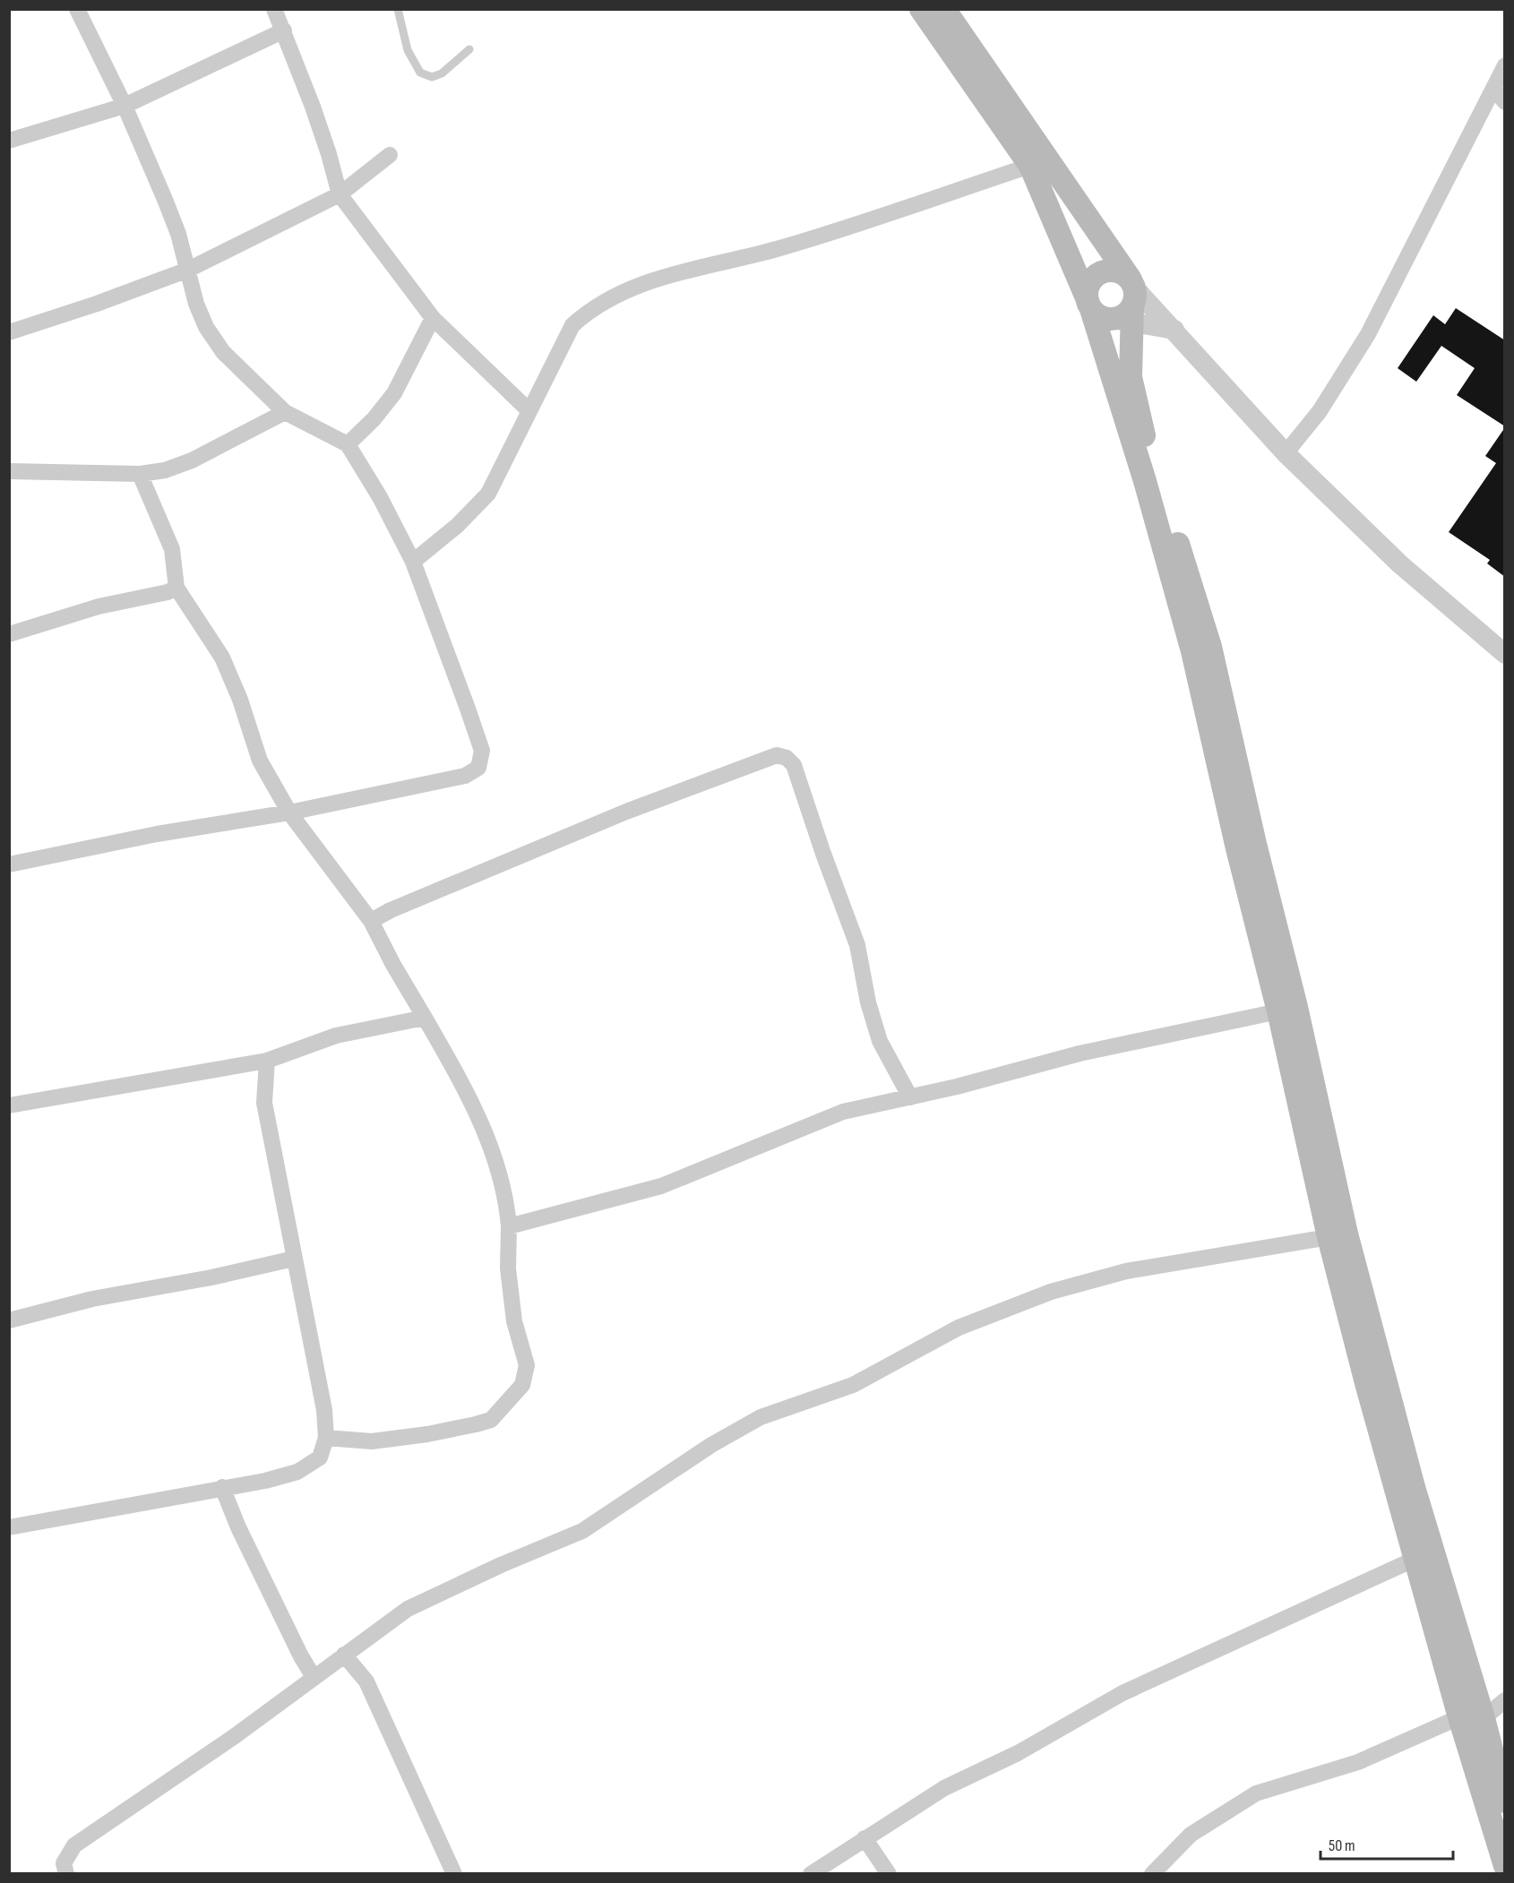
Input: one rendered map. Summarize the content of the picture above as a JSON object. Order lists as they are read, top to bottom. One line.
{"scale_bar":"50 m"}
